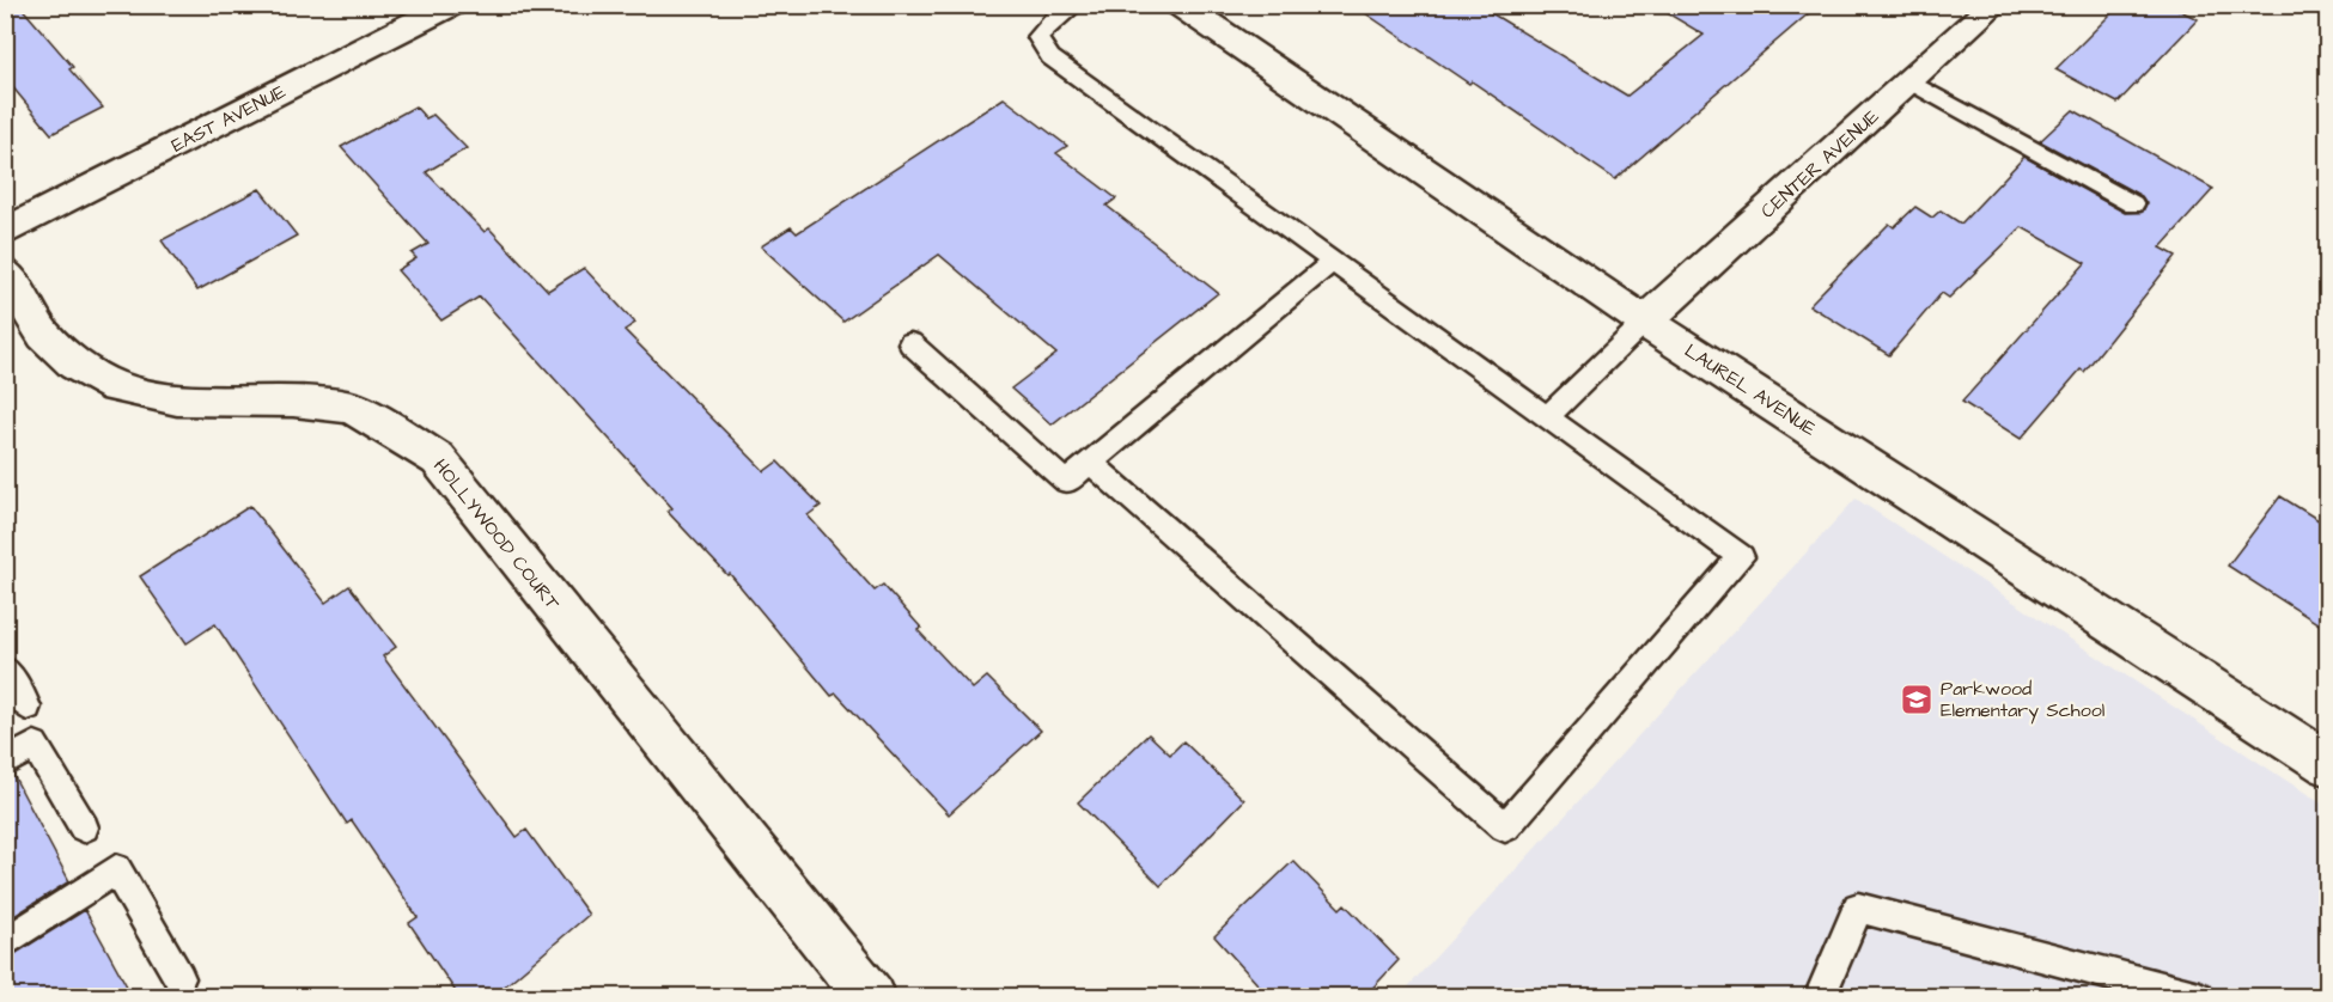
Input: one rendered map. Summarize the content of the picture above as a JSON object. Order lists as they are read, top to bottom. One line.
{"streets":{"street":["EAST AVENUE","CENTER AVENUE","LAUREL AVENUE","HOLLYWOOD COURT"]},"crossings":[["CENTER AVENUE","LAUREL AVENUE"]],"places":{"school or university":["Parkwood Elementary School"]}}
